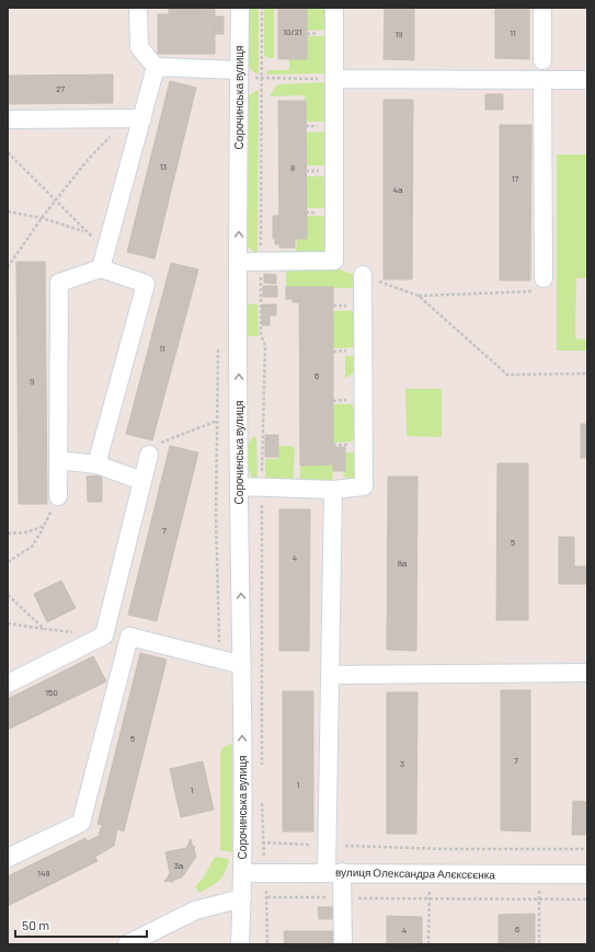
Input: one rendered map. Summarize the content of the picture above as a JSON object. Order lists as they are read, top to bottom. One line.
{"streets":{"street":["Сорочинська вулиця","вулиця Олександра Алєксєєнка"]},"crossings":[["Сорочинська вулиця","вулиця Олександра Алєксєєнка"]],"house_numbers":["10/21","11","19","27","13","8","17","4а","11","6","9","7","5","4","8а","150","5","7","3","1","1","3а","148","6","4"],"scale_bar":"50 m"}
